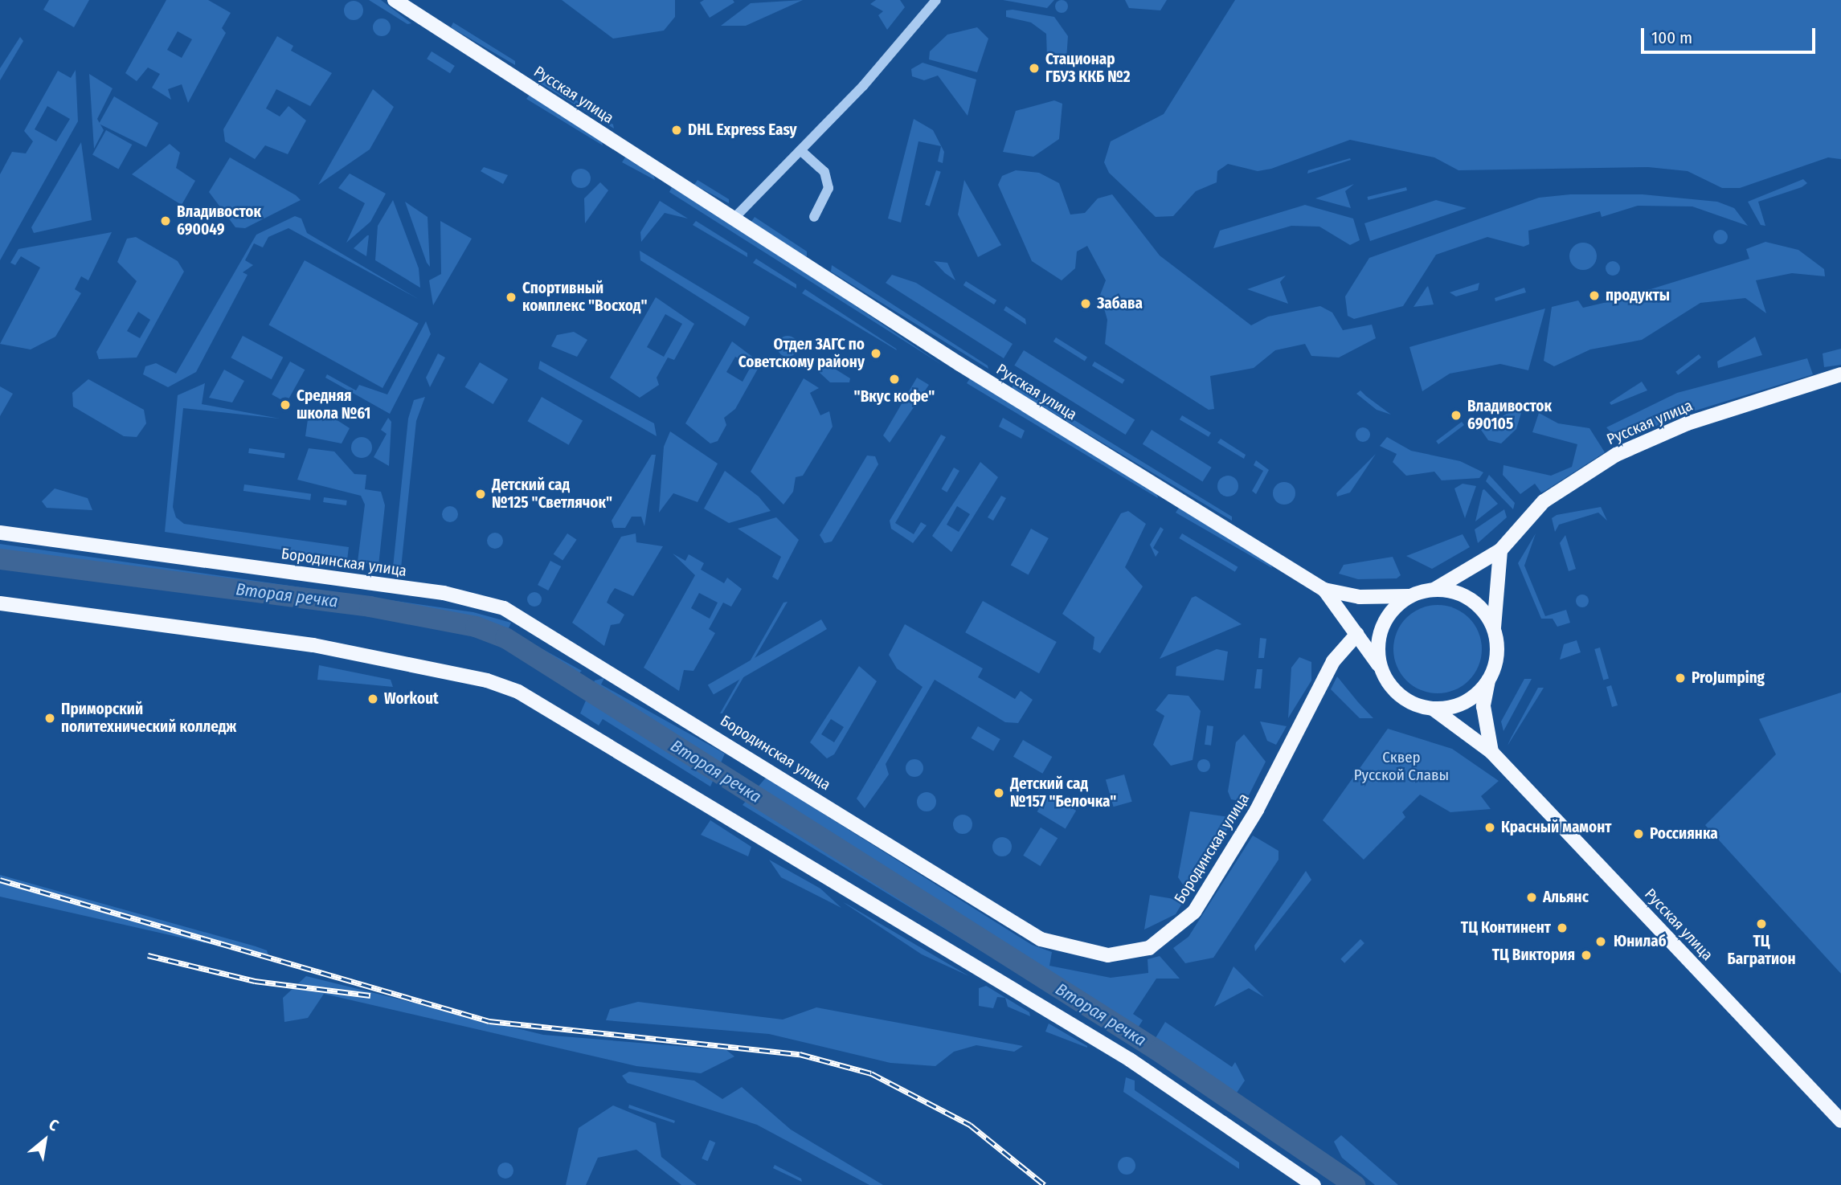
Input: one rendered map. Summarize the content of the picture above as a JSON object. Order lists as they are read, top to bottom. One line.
{"streets":{"main road":["Русская улица","Бородинская улица"]},"crossings":[["Русская улица","Бородинская улица"]],"water":["Вторая речка"],"parks":["Сквер Русской Славы"],"places":["Стационар ГБУЗ ККБ №2","DHL Express Easy","Владивосток 690049","продукты","Спортивный комплекс \"Восход\"","Забава","Отдел ЗАГС по Советскому району","\"Вкус кофе\"","Средняя школа №61","Владивосток 690105","Детский сад №125 \"Светлячок\"","ProJumping","Workout","Приморский политехнический колледж","Детский сад №157 \"Белочка\"","Красный мамонт","Россиянка","Альянс","ТЦ Багратион","ТЦ Континент","Юнилаб","ТЦ Виктория"],"scale_bar":"100 m","north":"top right"}
